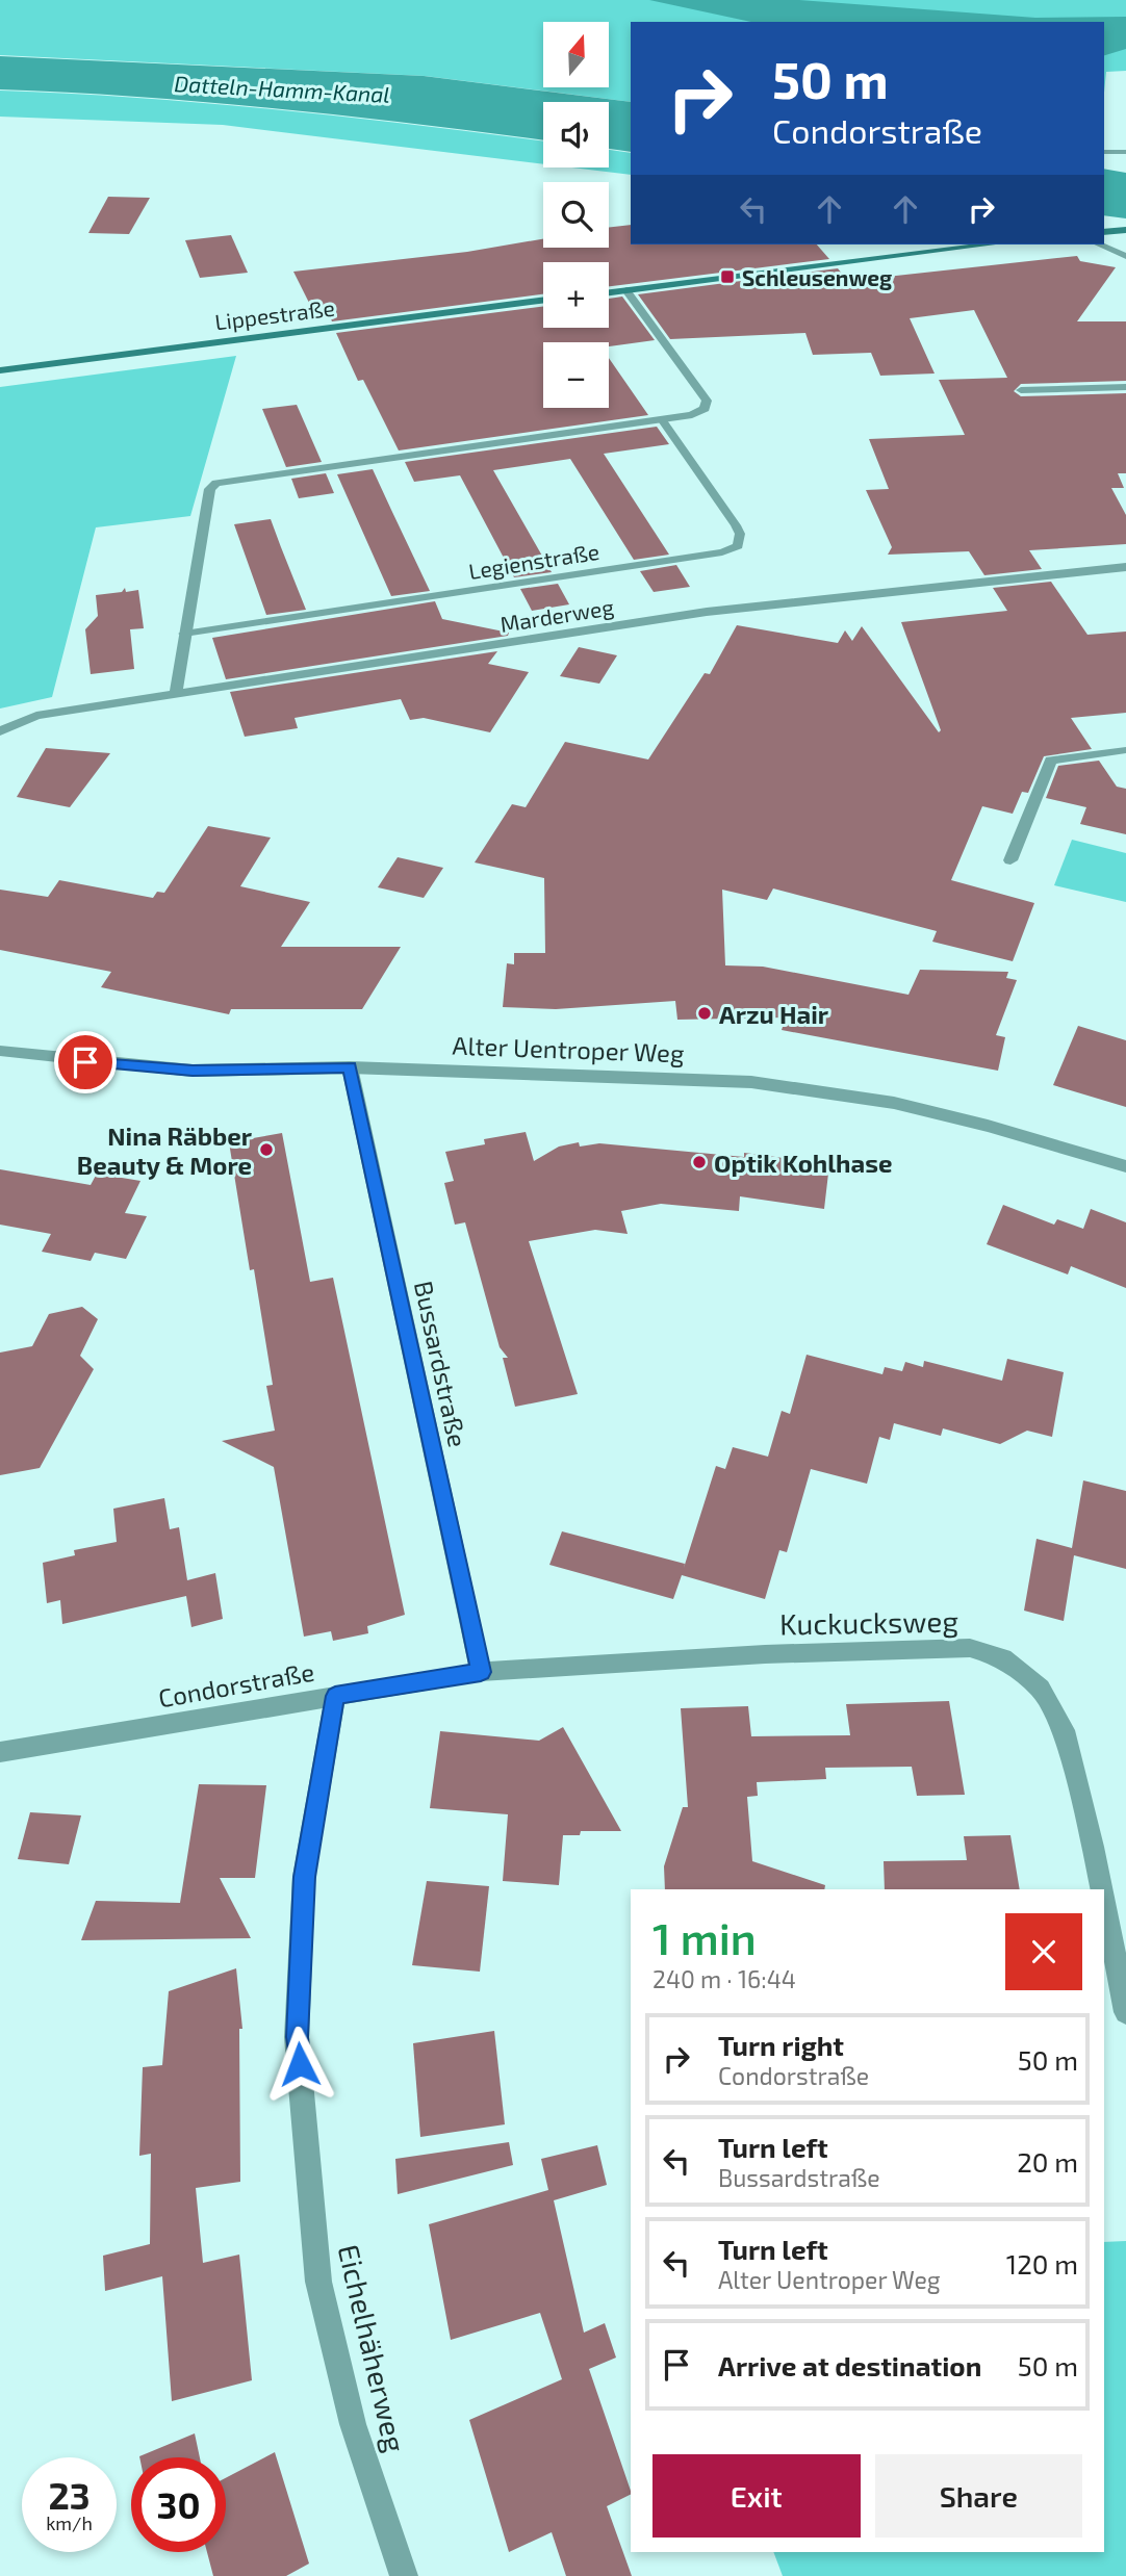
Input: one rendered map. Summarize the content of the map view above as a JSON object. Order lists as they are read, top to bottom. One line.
{"streets":{"main road":["Lippestraße"],"street":["Marderweg","Alter Uentroper Weg","Bussardstraße","Kuckucksweg","Condorstraße","Eichelhäherweg"],"lane":["Legienstraße"]},"crossings":[["Alter Uentroper Weg","Bussardstraße"],["Bussardstraße","Kuckucksweg"],["Bussardstraße","Condorstraße"],["Kuckucksweg","Condorstraße"],["Condorstraße","Eichelhäherweg"]],"water":["Datteln-Hamm-Kanal"],"places":{"transit":["Schleusenweg"],"other":["Arzu Hair","Nina Räbber Beauty & More","Optik Kohlhase"]},"north":"top","page":{"map_buttons":["+","−"],"turn":["50 m","Condorstraße"],"heading":["1 min","240 m · 16:44"],"list":[{"name":"Turn right","note":"Condorstraße","value":"50 m"},{"name":"Turn left","note":"Bussardstraße","value":"20 m"},{"name":"Turn left","note":"Alter Uentroper Weg","value":"120 m"},{"name":"Arrive at destination","value":"50 m"}],"buttons":["Exit","Share"],"speed":"23 km/h","limit":"30"}}
